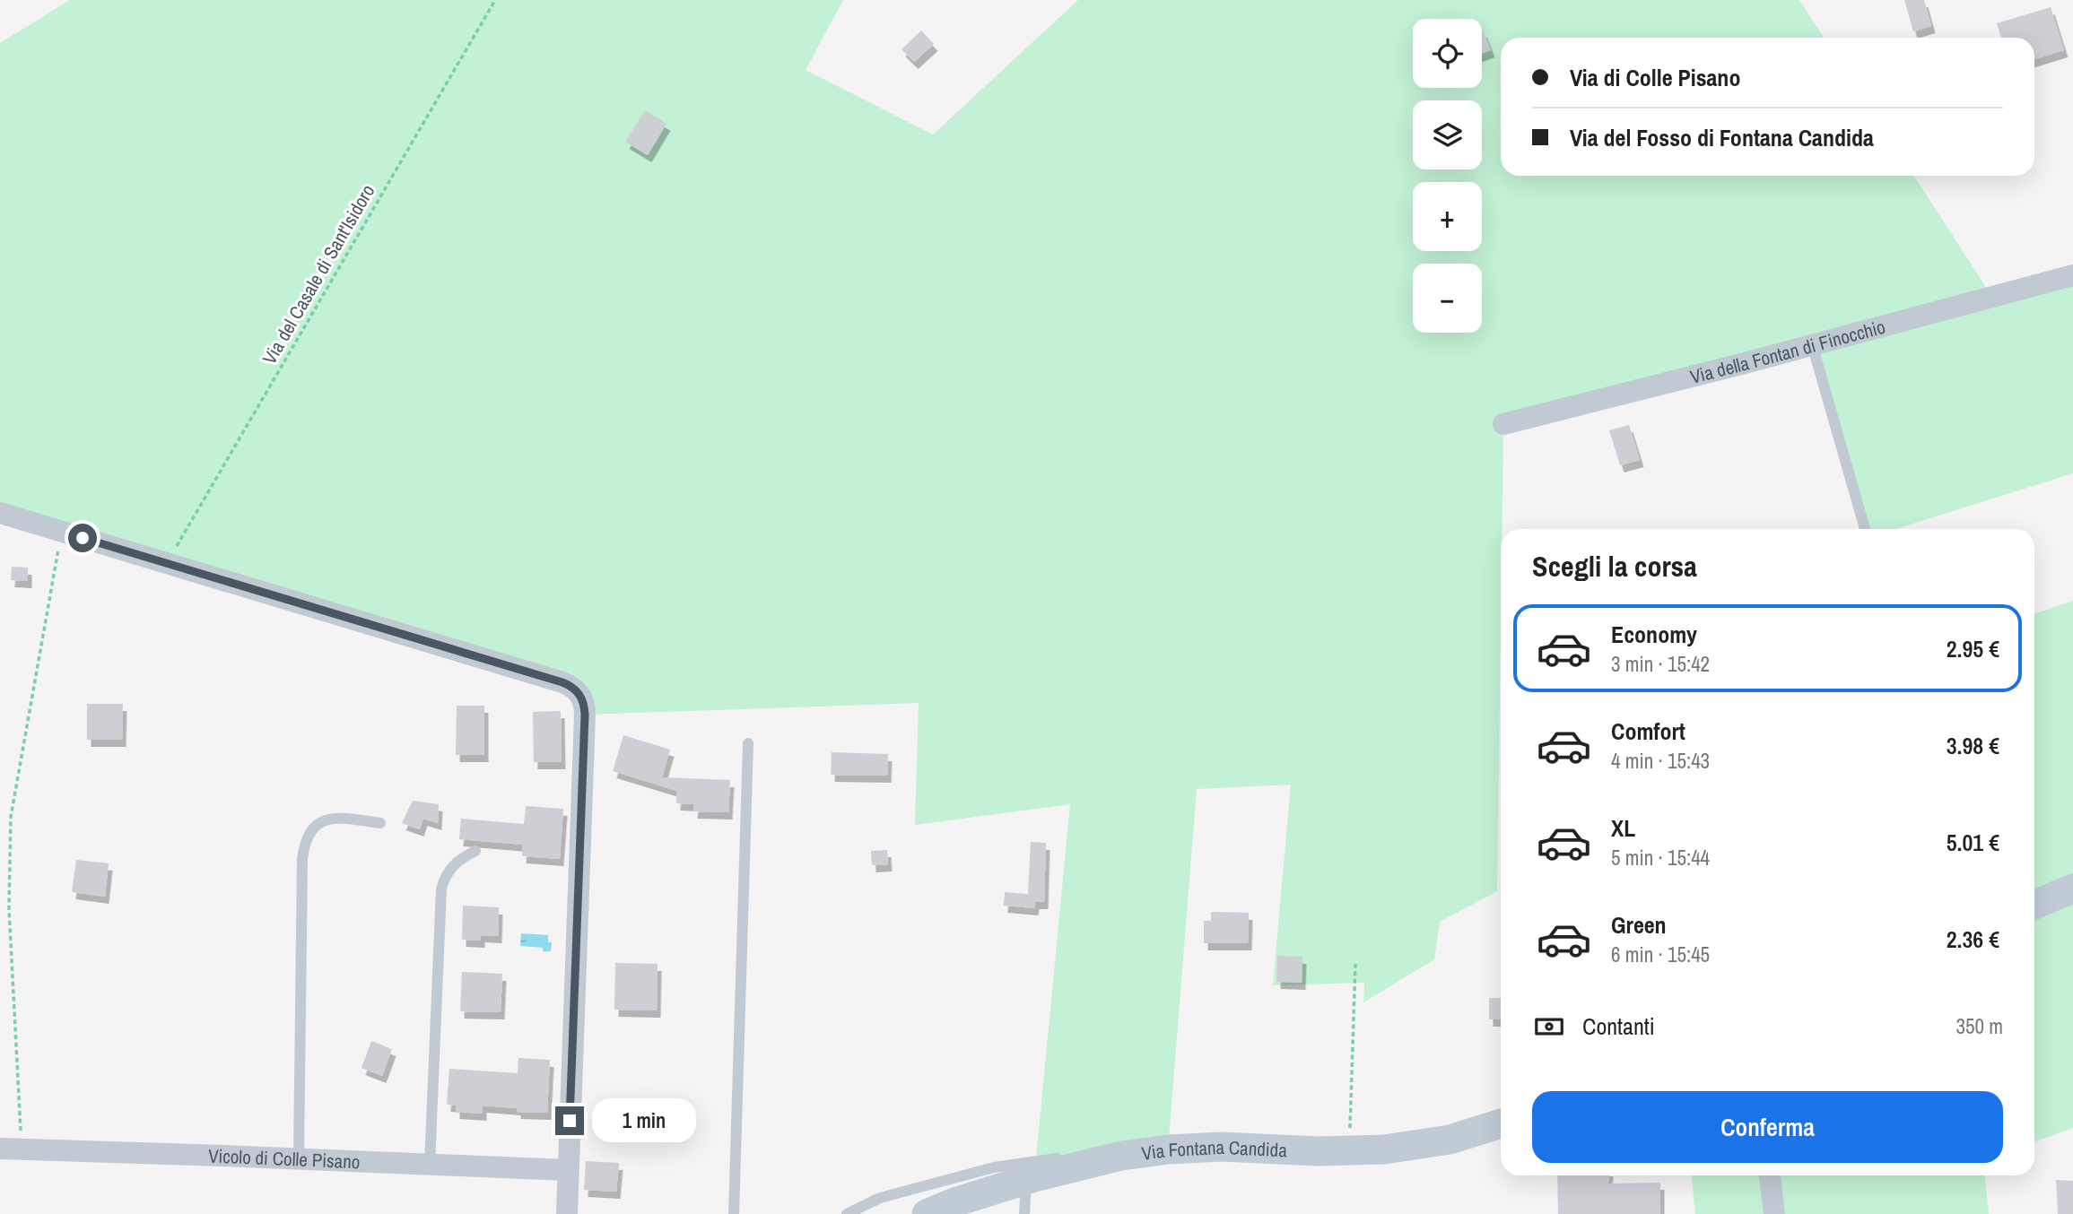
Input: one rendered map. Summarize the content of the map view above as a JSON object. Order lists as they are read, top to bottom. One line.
{"streets":{"main road":["Via Fontana Candida"],"street":["Via della Fontan di Finocchio","Vicolo di Colle Pisano"],"path":["Via del Casale di Sant'Isidoro"]},"page":{"map_buttons":["+","−"],"banner":["Via di Colle Pisano","Via del Fosso di Fontana Candida"],"heading":"Scegli la corsa","list":[{"name":"Economy","note":"3 min · 15:42","value":"2.95 €"},{"name":"Comfort","note":"4 min · 15:43","value":"3.98 €"},{"name":"XL","note":"5 min · 15:44","value":"5.01 €"},{"name":"Green","note":"6 min · 15:45","value":"2.36 €"}],"pay":["Contanti","350 m"],"buttons":"Conferma","bubble":"1 min"}}
